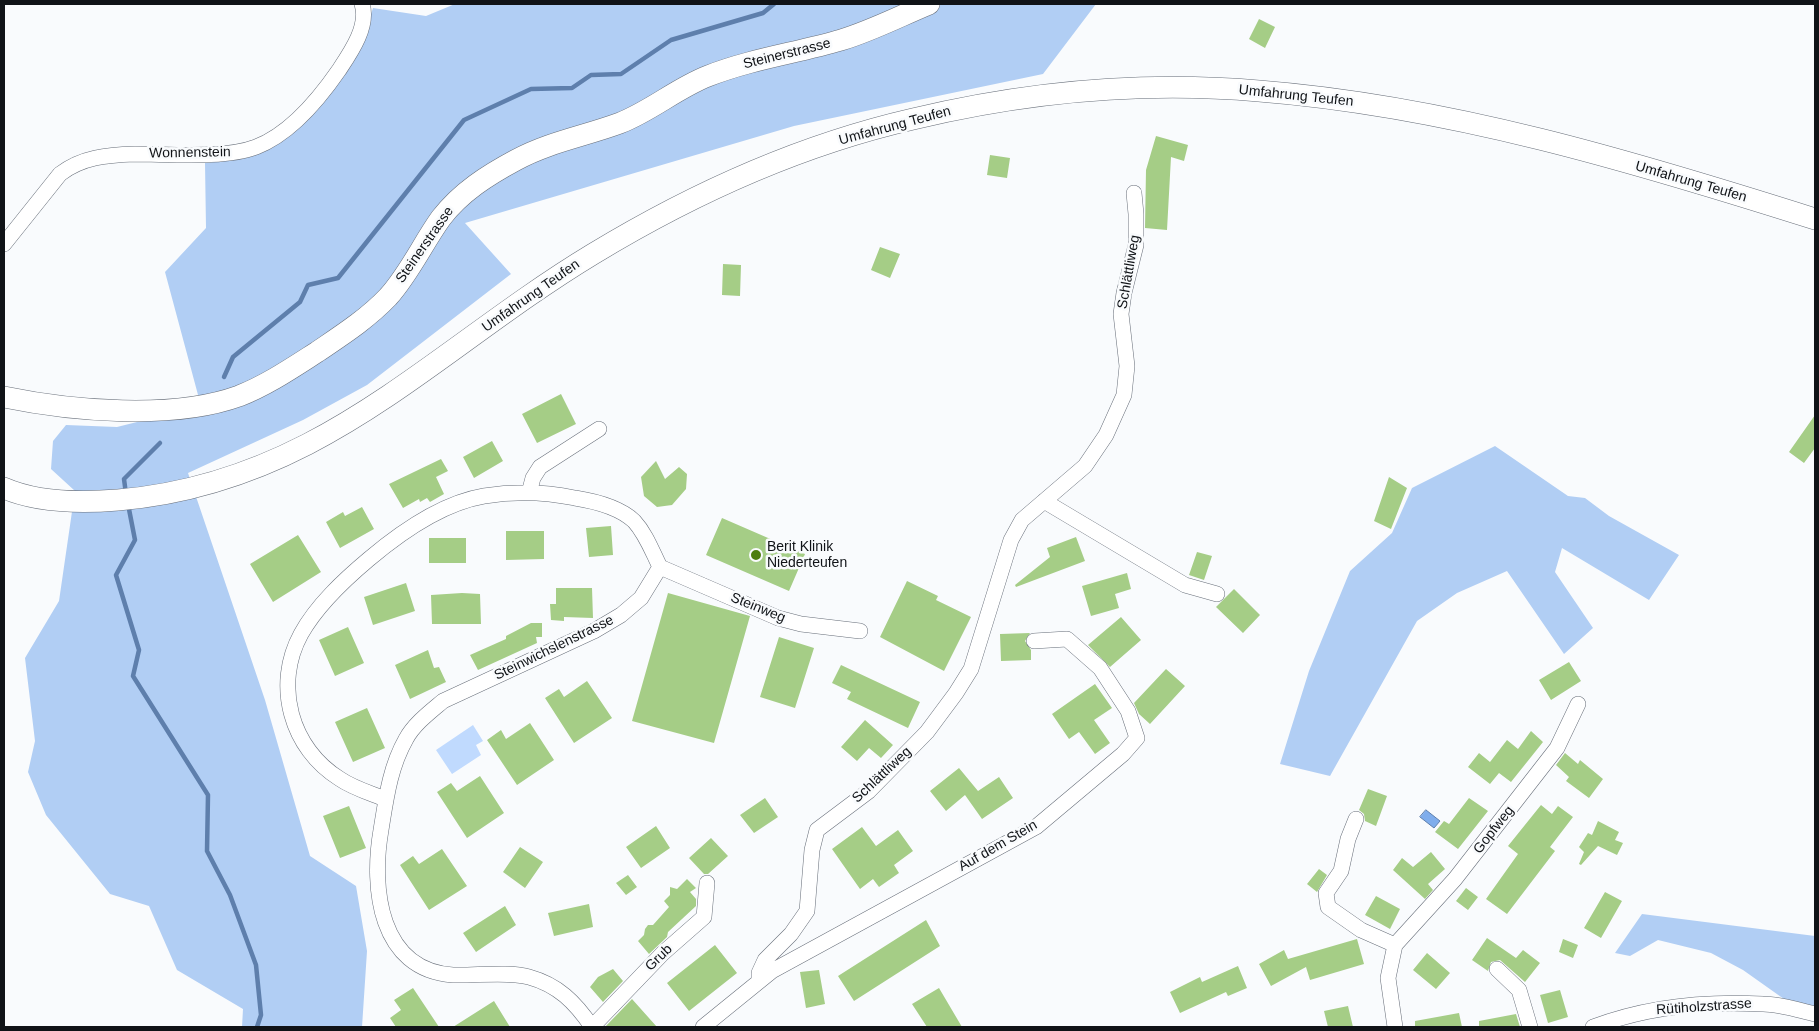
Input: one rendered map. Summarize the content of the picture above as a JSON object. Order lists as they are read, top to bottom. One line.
{"streets":{"main road":["Steinerstrasse","Umfahrung Teufen"],"street":["Wonnenstein","Schlättliweg","Steinweg","Steinwichslenstrasse","Gopfweg","Auf dem Stein","Grub","Rütiholzstrasse"]},"crossings":[["Schlättliweg","Auf dem Stein"],["Steinweg","Steinwichslenstrasse"],["Steinwichslenstrasse","Grub"]],"places":["Berit Klinik Niederteufen"]}
